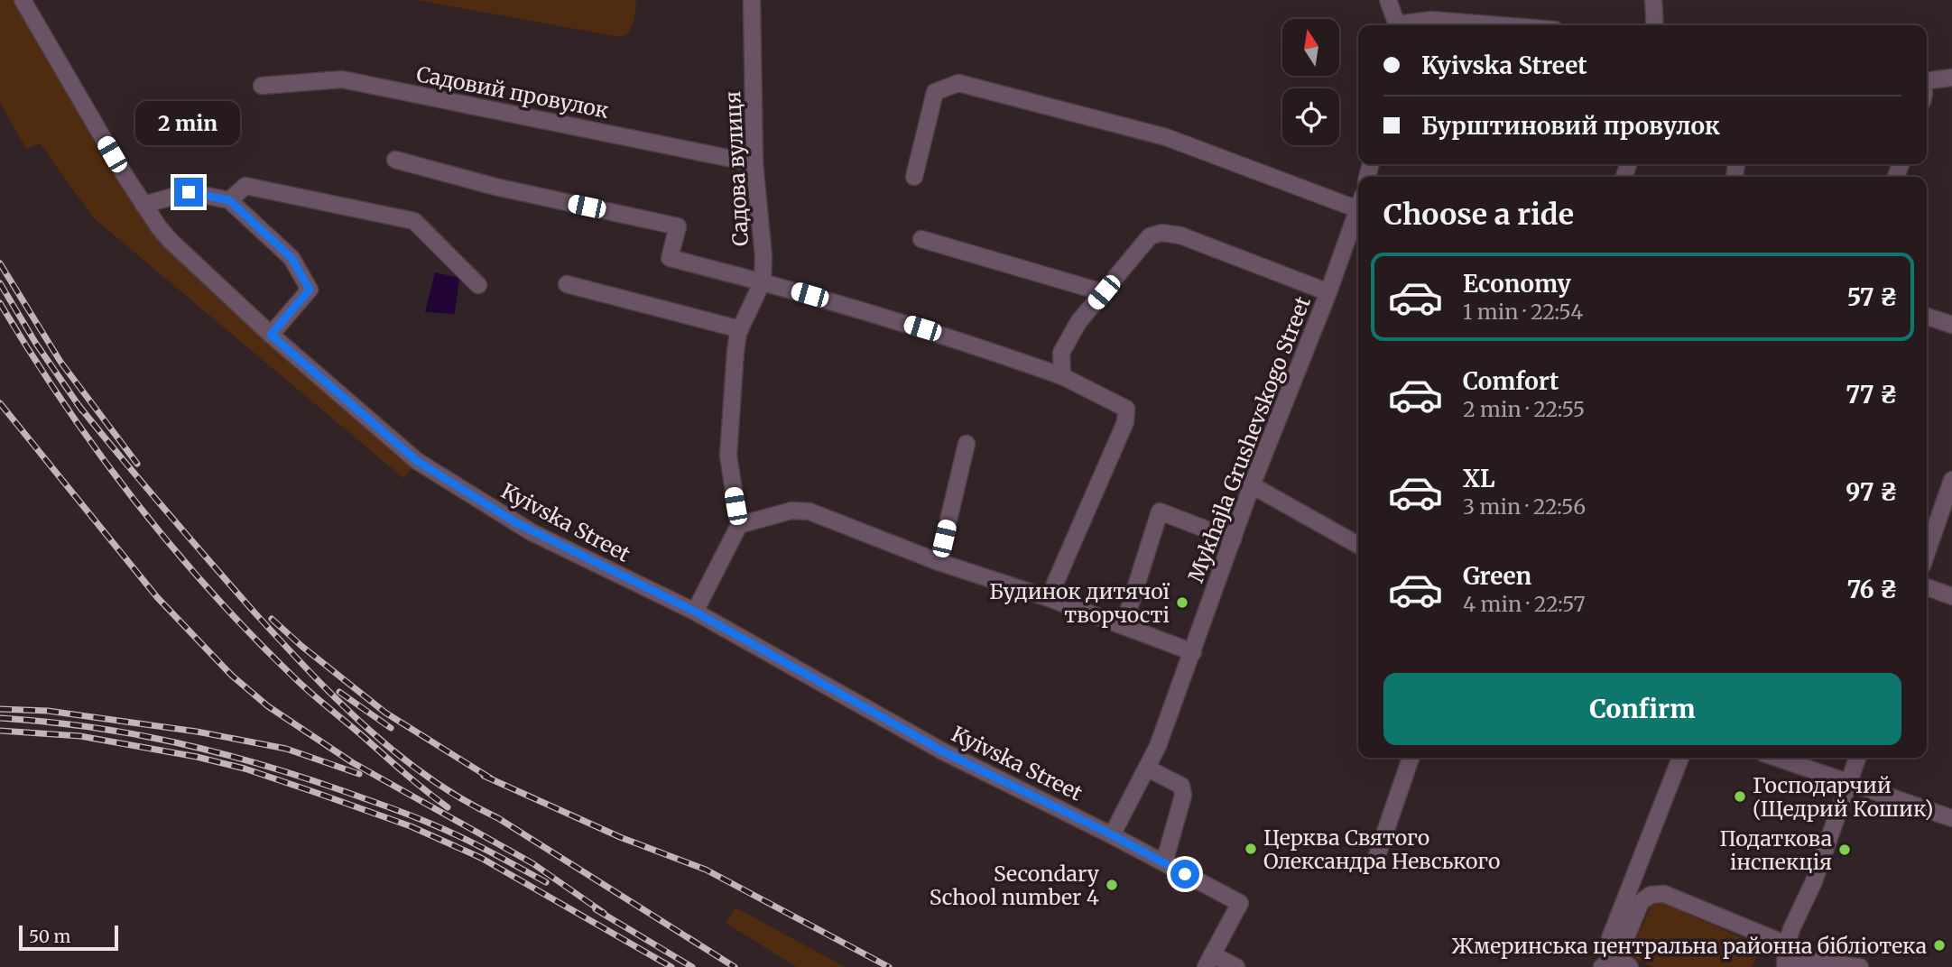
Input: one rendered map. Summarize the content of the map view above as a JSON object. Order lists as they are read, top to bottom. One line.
{"streets":{"street":["Садовий провулок","Садова вулиця","Mykhajla Grushevskogo Street","Kyivska Street"]},"crossings":[["Садовий провулок","Садова вулиця"],["Mykhajla Grushevskogo Street","Kyivska Street"]],"places":["Будинок дитячої творчості","Господарчий (Щедрий Кошик)","Церква Святого Олександра Невського","Податкова інспекція","Secondary School number 4","Жмеринська центральна районна бібліотека"],"scale_bar":"50 m","north":"top","page":{"banner":["Kyivska Street","Бурштиновий провулок"],"bubble":"2 min","heading":"Choose a ride","list":[{"name":"Economy","note":"1 min · 22:54","value":"57 ₴"},{"name":"Comfort","note":"2 min · 22:55","value":"77 ₴"},{"name":"XL","note":"3 min · 22:56","value":"97 ₴"},{"name":"Green","note":"4 min · 22:57","value":"76 ₴"}],"buttons":"Confirm","scale":"50 m"}}
